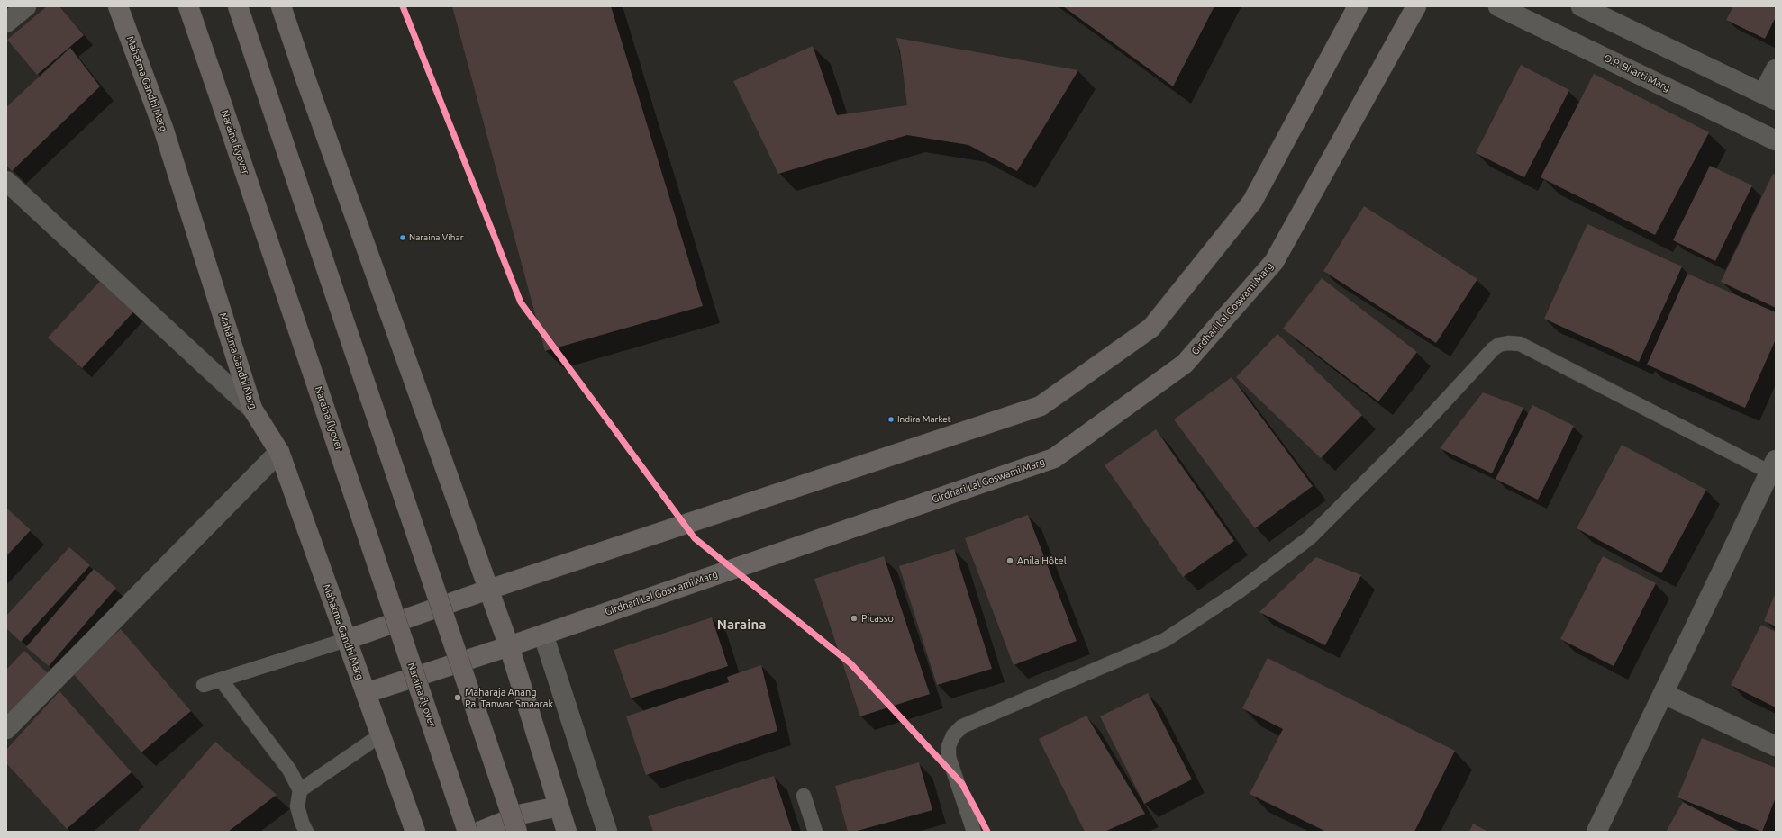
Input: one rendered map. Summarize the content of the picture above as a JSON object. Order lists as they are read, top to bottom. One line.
{"streets":{"main road":["Mahatma Gandhi Marg","Naraina flyover","Girdhari Lal Goswami Marg"],"street":["O.P. Bharti Marg"]},"crossings":[["Mahatma Gandhi Marg","Girdhari Lal Goswami Marg"]],"districts":["Naraina"],"places":["Naraina Vihar","Indira Market","Anila Hôtel","Picasso","Maharaja Anang Pal Tanwar Smaarak"]}
